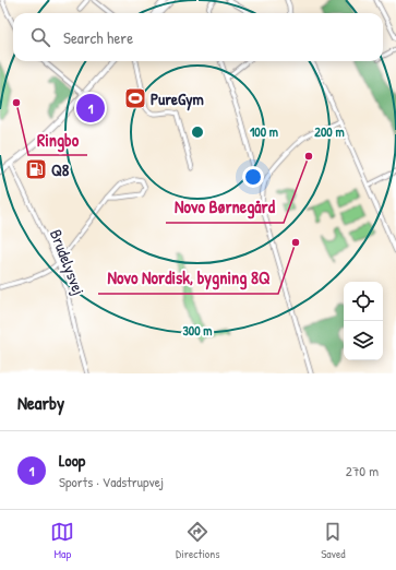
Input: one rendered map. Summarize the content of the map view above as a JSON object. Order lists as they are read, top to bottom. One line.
{"streets":{"street":["Brudelysvej"]},"places":{"sports":["PureGym"],"other":["Ringbo","Novo Børnegård","Novo Nordisk, bygning 8Q"],"fuel station":["Q8"]},"page":{"search":"Search here","pins":"1","heading":"Nearby","list":[{"mark":"1","name":"Loop","note":"Sports · Vadstrupvej","value":"270 m"}],"nav":["Map","Directions","Saved"]},"rings":["100 m","200 m","300 m"]}
